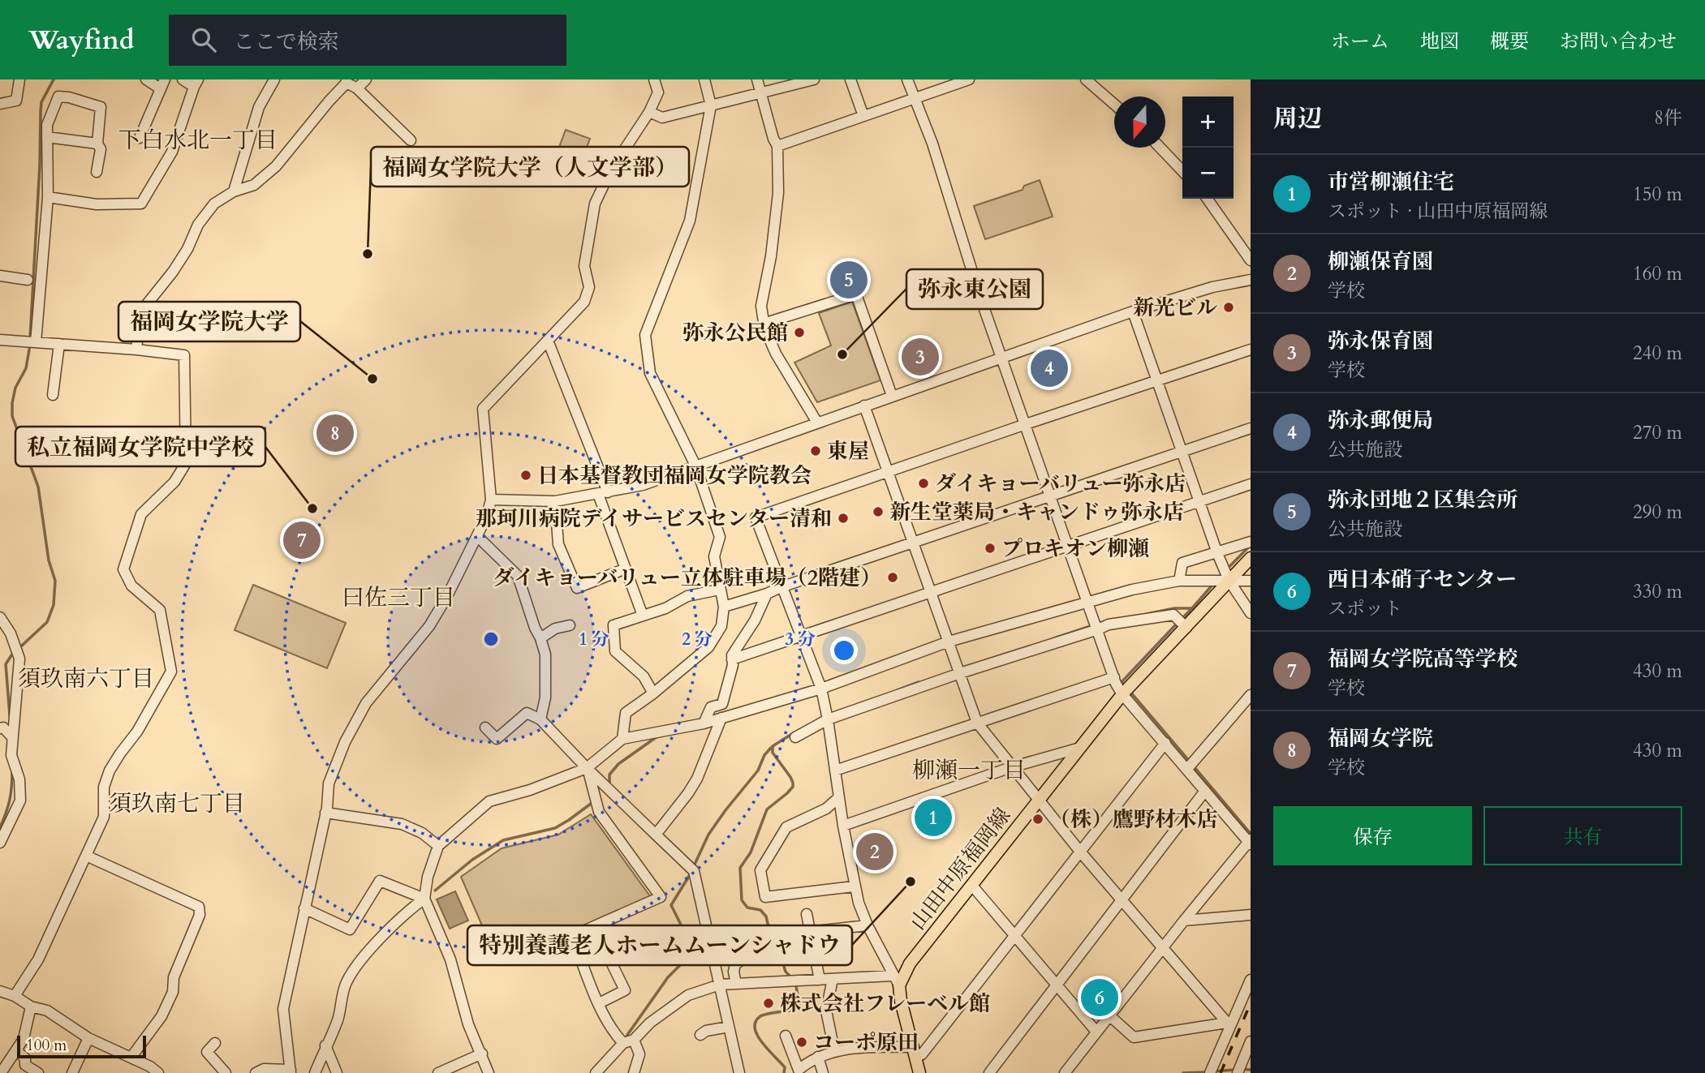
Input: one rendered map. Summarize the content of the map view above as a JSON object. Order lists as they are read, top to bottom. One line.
{"streets":{"main road":["山田中原福岡線"]},"districts":["下白水北一丁目","曰佐三丁目","須玖南六丁目","柳瀬一丁目","須玖南七丁目"],"places":["福岡女学院大学（人文学部）","新光ビル","弥永公民館","弥永東公園","福岡女学院大学","東屋","日本基督教団福岡女学院教会","ダイキョーバリュー弥永店","私立福岡女学院中学校","新生堂薬局・キャンドゥ弥永店","那珂川病院デイサービスセンター清和","プロキオン柳瀬","ダイキョーバリュー立体駐車場（2階建）","（株）鷹野材木店","特別養護老人ホームムーンシャドウ","株式会社フレーベル館","コーポ原田"],"scale_bar":"100 m","north":"bottom","page":{"header":"Wayfind","search":"ここで検索","nav":["ホーム","地図","概要","お問い合わせ"],"heading":["周辺","8件"],"map_buttons":["+","−"],"list":[{"mark":"1","name":"市営柳瀬住宅","note":"スポット · 山田中原福岡線","value":"150 m"},{"mark":"2","name":"柳瀬保育園","note":"学校","value":"160 m"},{"mark":"3","name":"弥永保育園","note":"学校","value":"240 m"},{"mark":"4","name":"弥永郵便局","note":"公共施設","value":"270 m"},{"mark":"5","name":"弥永団地２区集会所","note":"公共施設","value":"290 m"},{"mark":"6","name":"西日本硝子センター","note":"スポット","value":"330 m"},{"mark":"7","name":"福岡女学院高等学校","note":"学校","value":"430 m"},{"mark":"8","name":"福岡女学院","note":"学校","value":"430 m"}],"pins":["5","3","4","8","7","1","2","6"],"buttons":["保存","共有"],"scale":"100 m"},"rings":["1 分","2 分","3 分"]}
